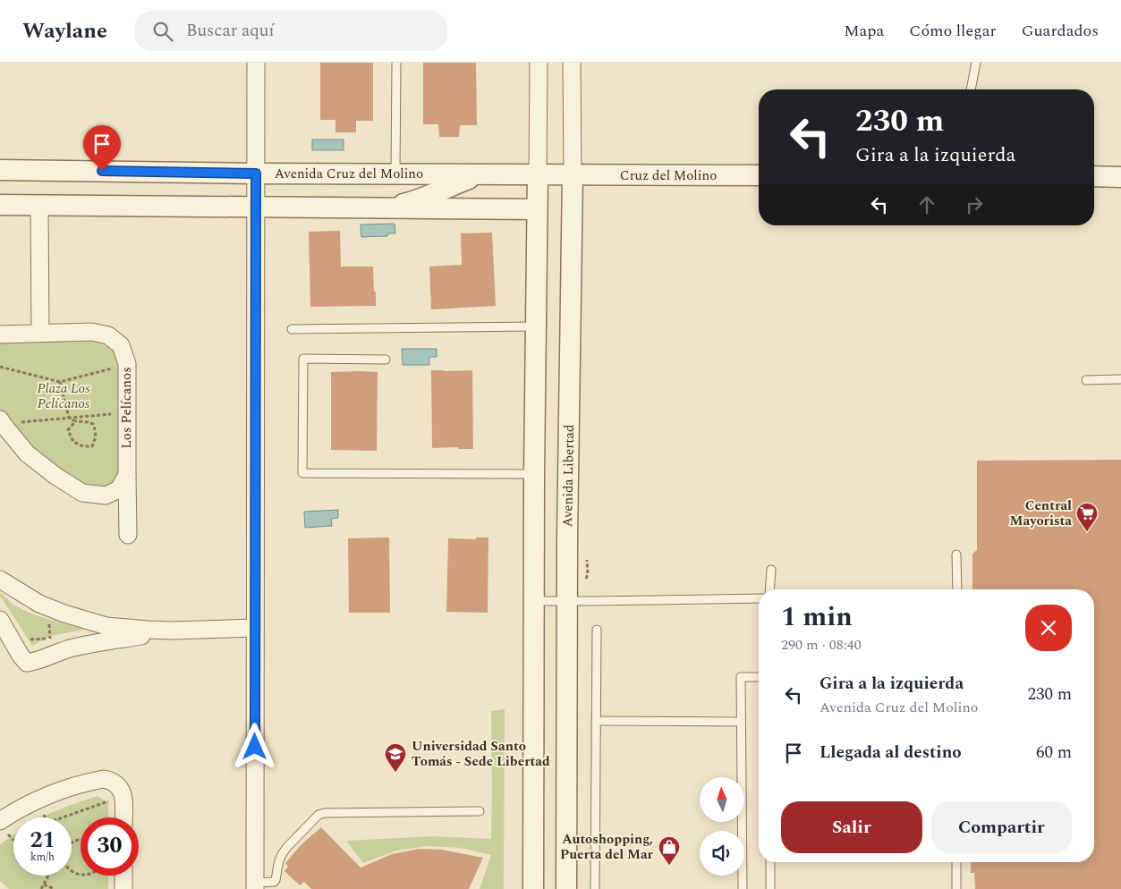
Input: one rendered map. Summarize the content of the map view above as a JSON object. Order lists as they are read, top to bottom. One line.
{"streets":{"street":["Avenida Cruz del Molino","Cruz del Molino","Los Pelícanos","Avenida Libertad"]},"crossings":[["Avenida Cruz del Molino","Cruz del Molino"],["Avenida Cruz del Molino","Avenida Libertad"],["Cruz del Molino","Avenida Libertad"]],"parks":["Plaza Los Pelícanos"],"places":{"supermarket":["Central Mayorista"],"school or university":["Universidad Santo Tomás - Sede Libertad"],"shop":["Autoshopping, Puerta del Mar"]},"north":"top","page":{"header":"Waylane","search":"Buscar aquí","nav":["Mapa","Cómo llegar","Guardados"],"turn":["230 m","Gira a la izquierda"],"heading":["1 min","290 m · 08:40"],"list":[{"name":"Gira a la izquierda","note":"Avenida Cruz del Molino","value":"230 m"},{"name":"Llegada al destino","value":"60 m"}],"buttons":["Salir","Compartir"],"speed":"21 km/h","limit":"30"}}
